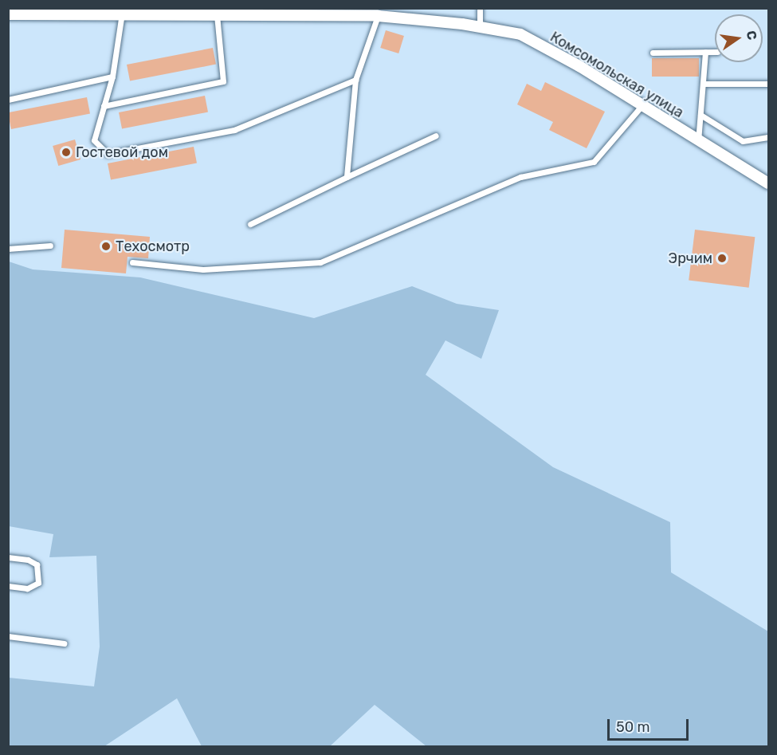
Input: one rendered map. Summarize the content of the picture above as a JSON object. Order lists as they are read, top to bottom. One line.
{"streets":{"street":["Комсомольская улица"]},"places":["Гостевой дом","Техосмотр","Эрчим"],"scale_bar":"50 m","north":"right"}
